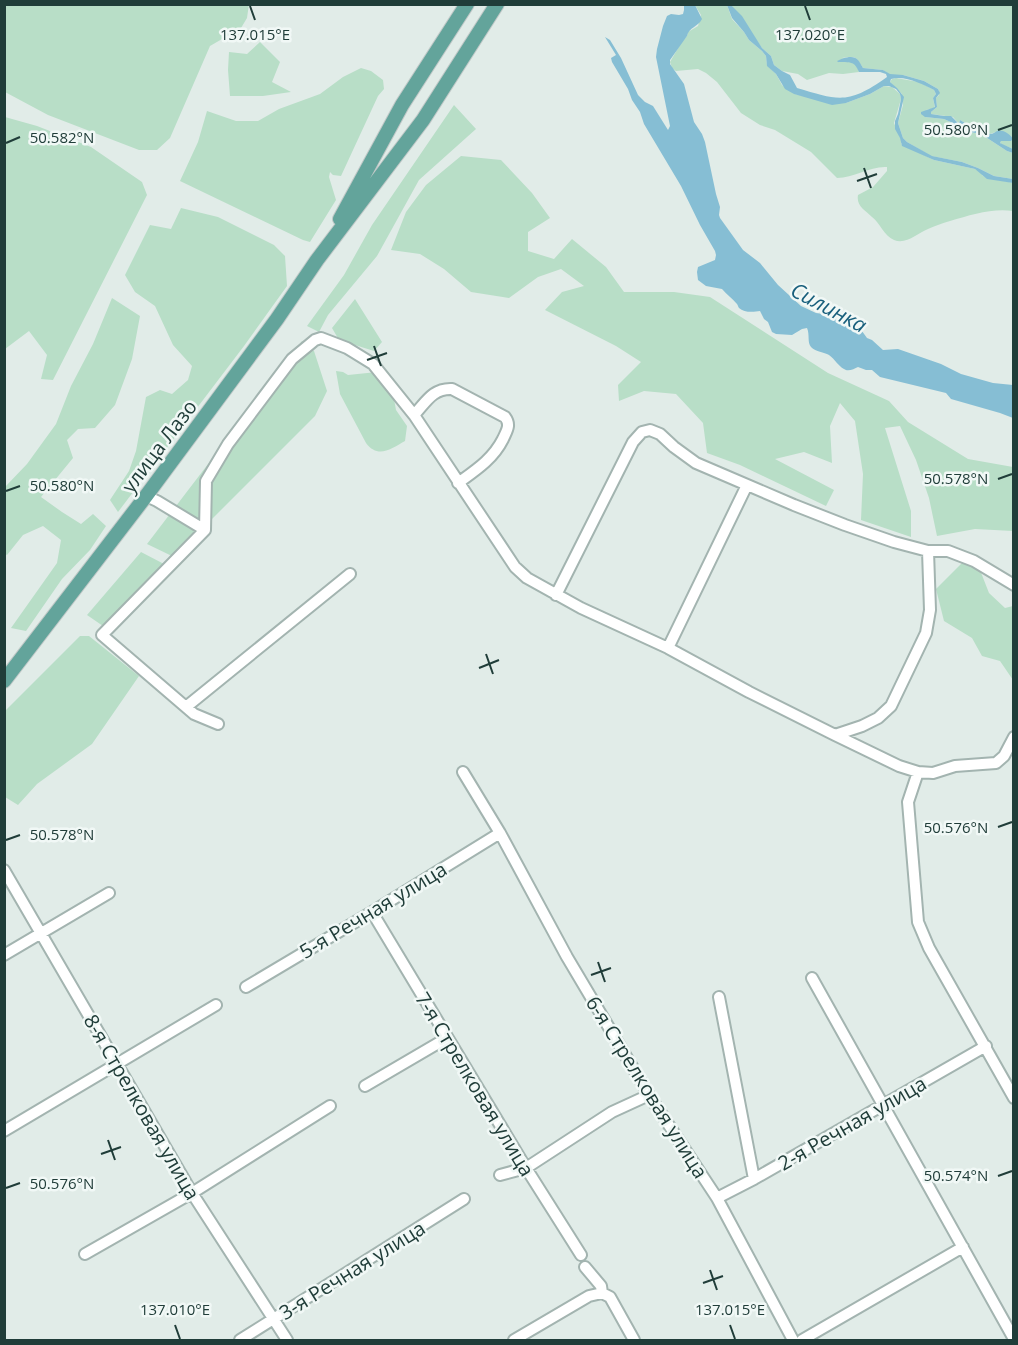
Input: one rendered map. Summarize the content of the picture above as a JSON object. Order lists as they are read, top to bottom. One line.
{"streets":{"main road":["улица Лазо"],"street":["5-я Речная улица","7-я Стрелковая улица","6-я Стрелковая улица","8-я Стрелковая улица","2-я Речная улица","3-я Речная улица"]},"crossings":[["5-я Речная улица","7-я Стрелковая улица"],["5-я Речная улица","6-я Стрелковая улица"],["6-я Стрелковая улица","2-я Речная улица"],["8-я Стрелковая улица","3-я Речная улица"]],"water":["Силинка"],"coordinates":["137.015°E","137.020°E","50.580°N","50.582°N","50.578°N","50.576°N","50.574°N","137.010°E"]}
